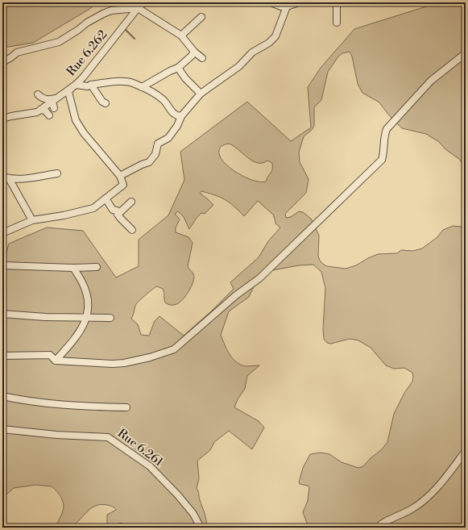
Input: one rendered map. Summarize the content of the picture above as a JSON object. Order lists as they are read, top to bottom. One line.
{"streets":{"street":["Rue 6.262","Rue 6.261"]}}
